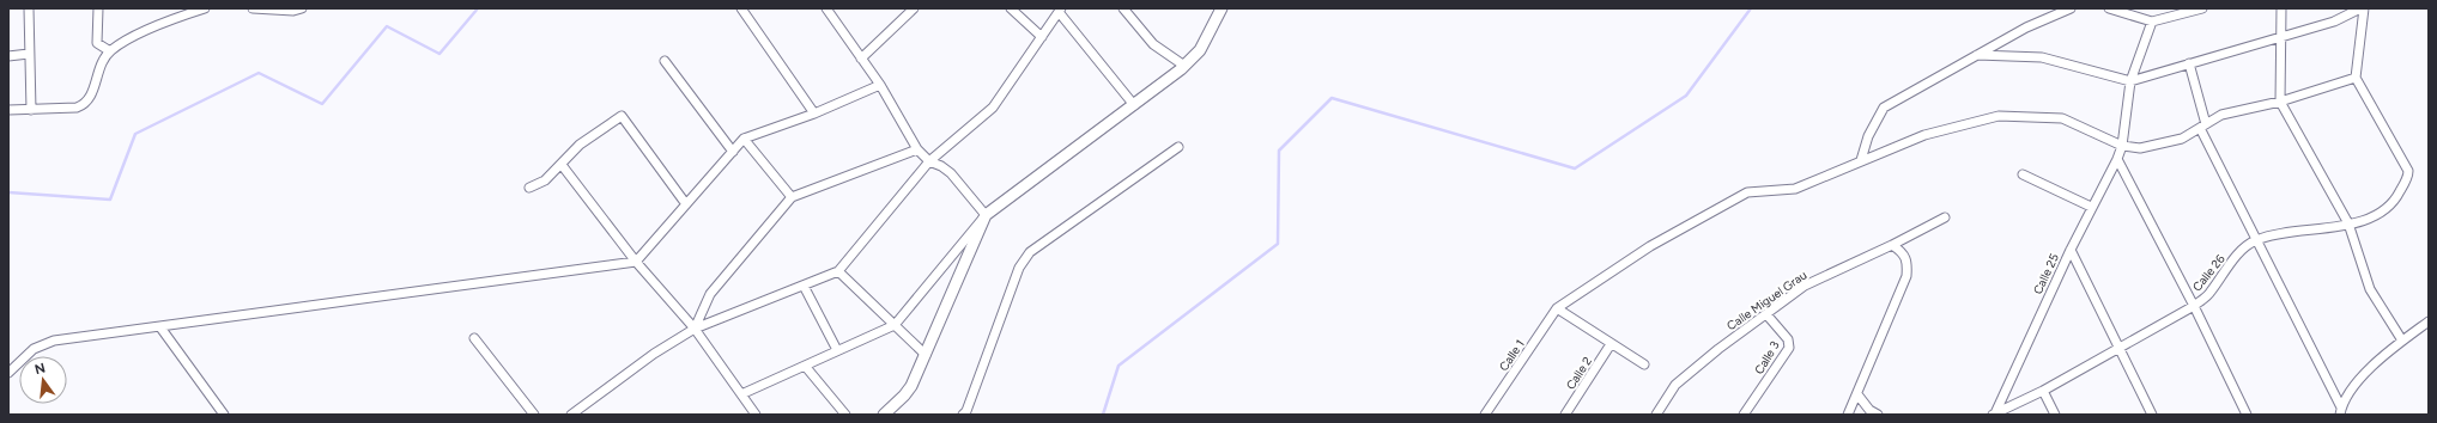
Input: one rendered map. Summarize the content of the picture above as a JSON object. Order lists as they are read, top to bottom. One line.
{"streets":{"street":["Calle 26","Calle 25","Calle Miguel Grau","Calle 1","Calle 3","Calle 2"]},"crossings":[["Calle 26","Calle 25"],["Calle Miguel Grau","Calle 3"]],"north":"top"}
